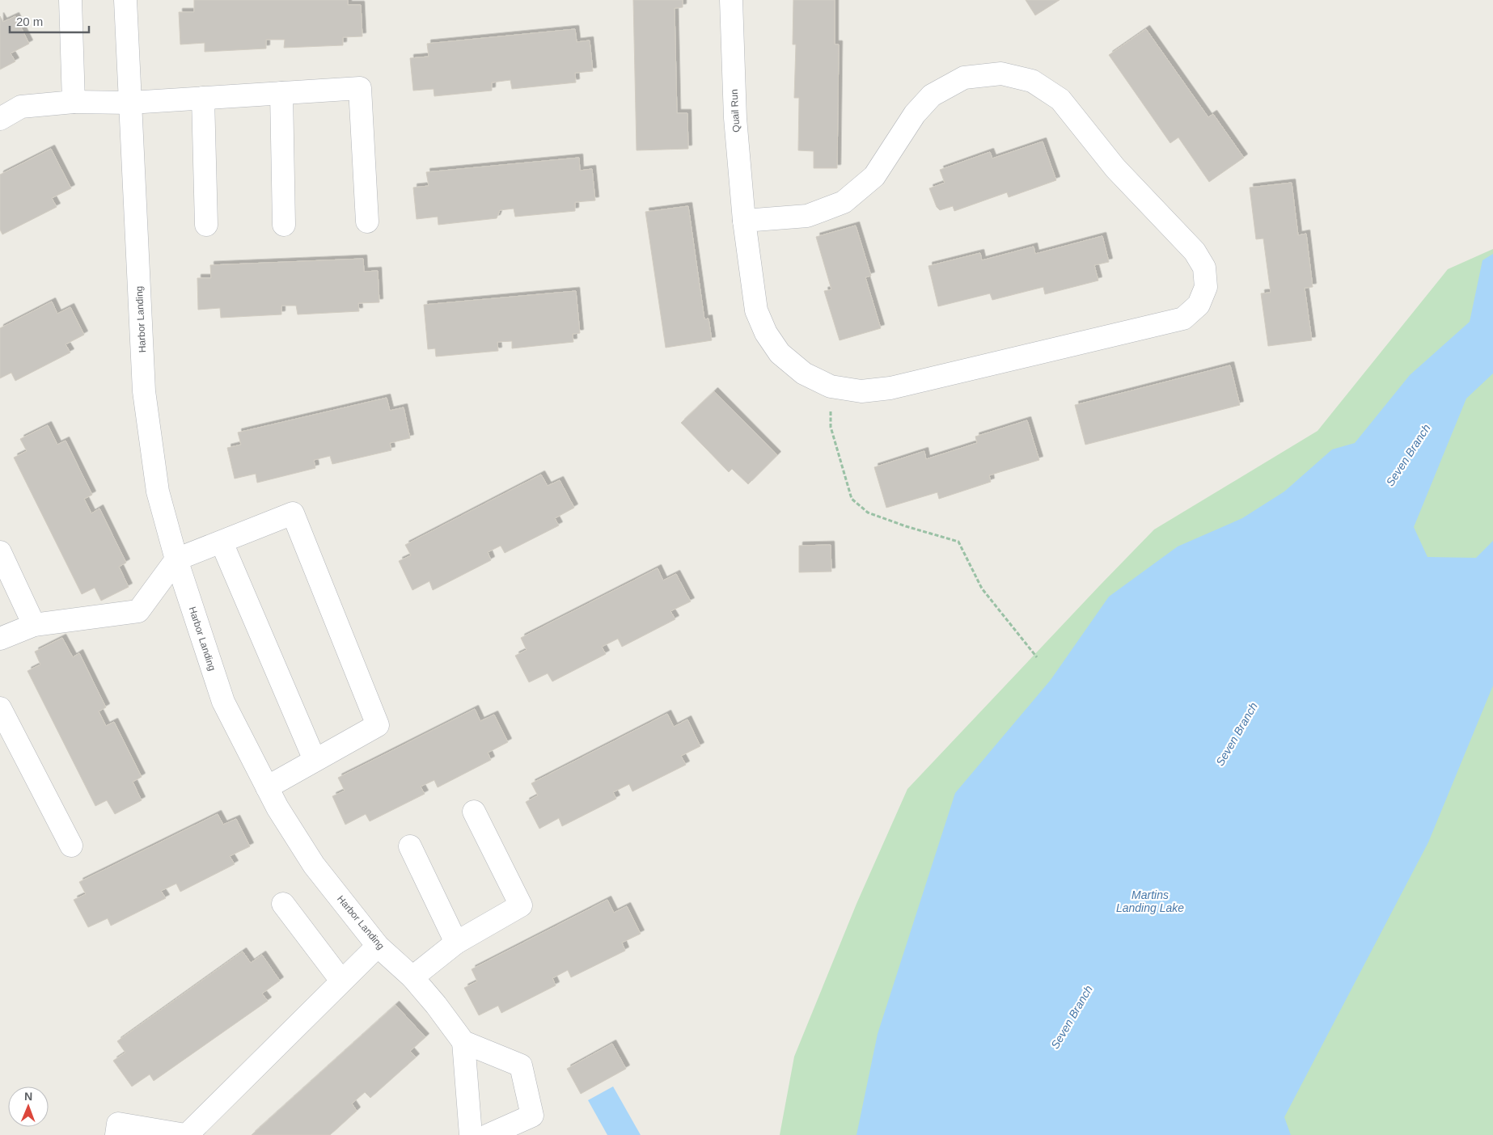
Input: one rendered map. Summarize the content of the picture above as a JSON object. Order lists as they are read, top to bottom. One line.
{"streets":{"street":["Quail Run","Harbor Landing"]},"water":["Seven Branch","Martins Landing Lake"],"scale_bar":"20 m","north":"top"}
